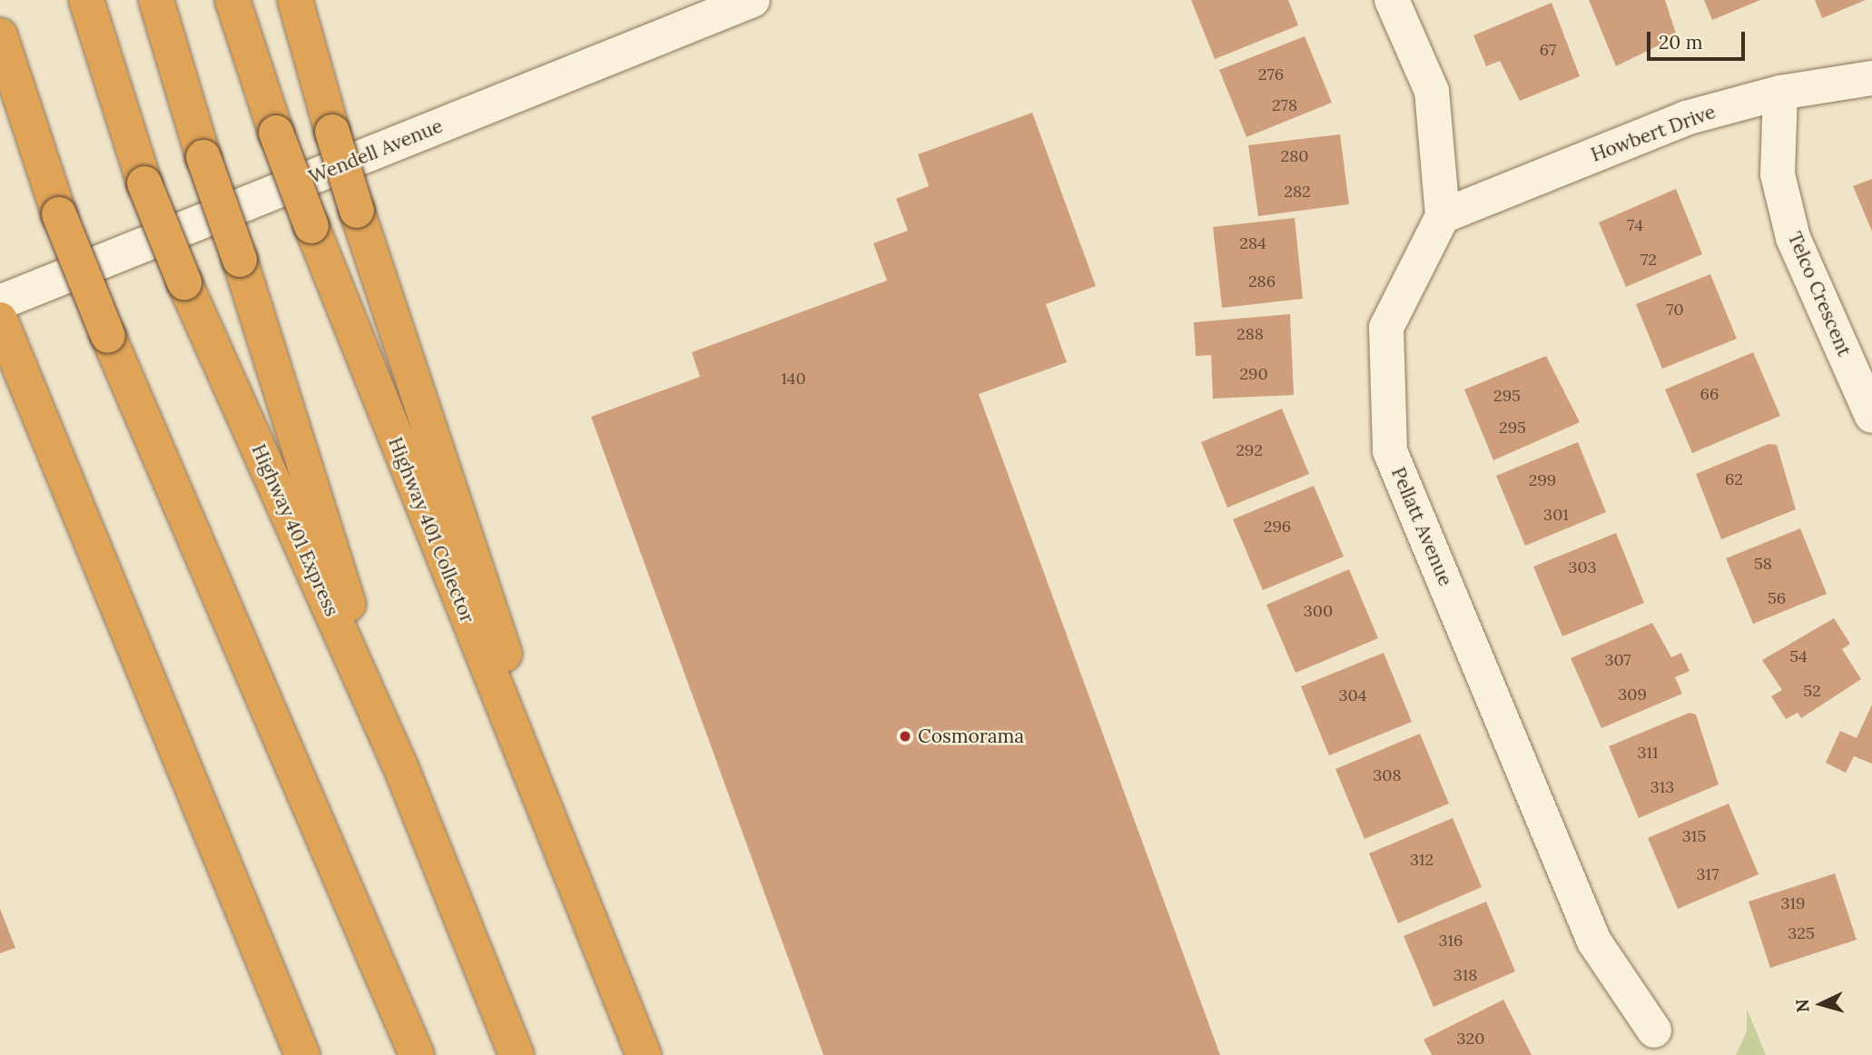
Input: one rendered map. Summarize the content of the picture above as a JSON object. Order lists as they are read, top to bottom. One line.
{"streets":{"highway":["Highway 401 Express","Highway 401 Collector"],"street":["Howbert Drive","Wendell Avenue","Telco Crescent","Pellatt Avenue"]},"crossings":[["Howbert Drive","Telco Crescent"],["Howbert Drive","Pellatt Avenue"]],"places":["Cosmorama"],"house_numbers":["67","276","278","280","282","74","284","72","286","70","288","290","140","66","295","295","292","62","299","301","296","58","303","56","300","54","307","52","309","304","311","308","313","315","312","317","319","325","316","318","320"],"scale_bar":"20 m","north":"left"}
